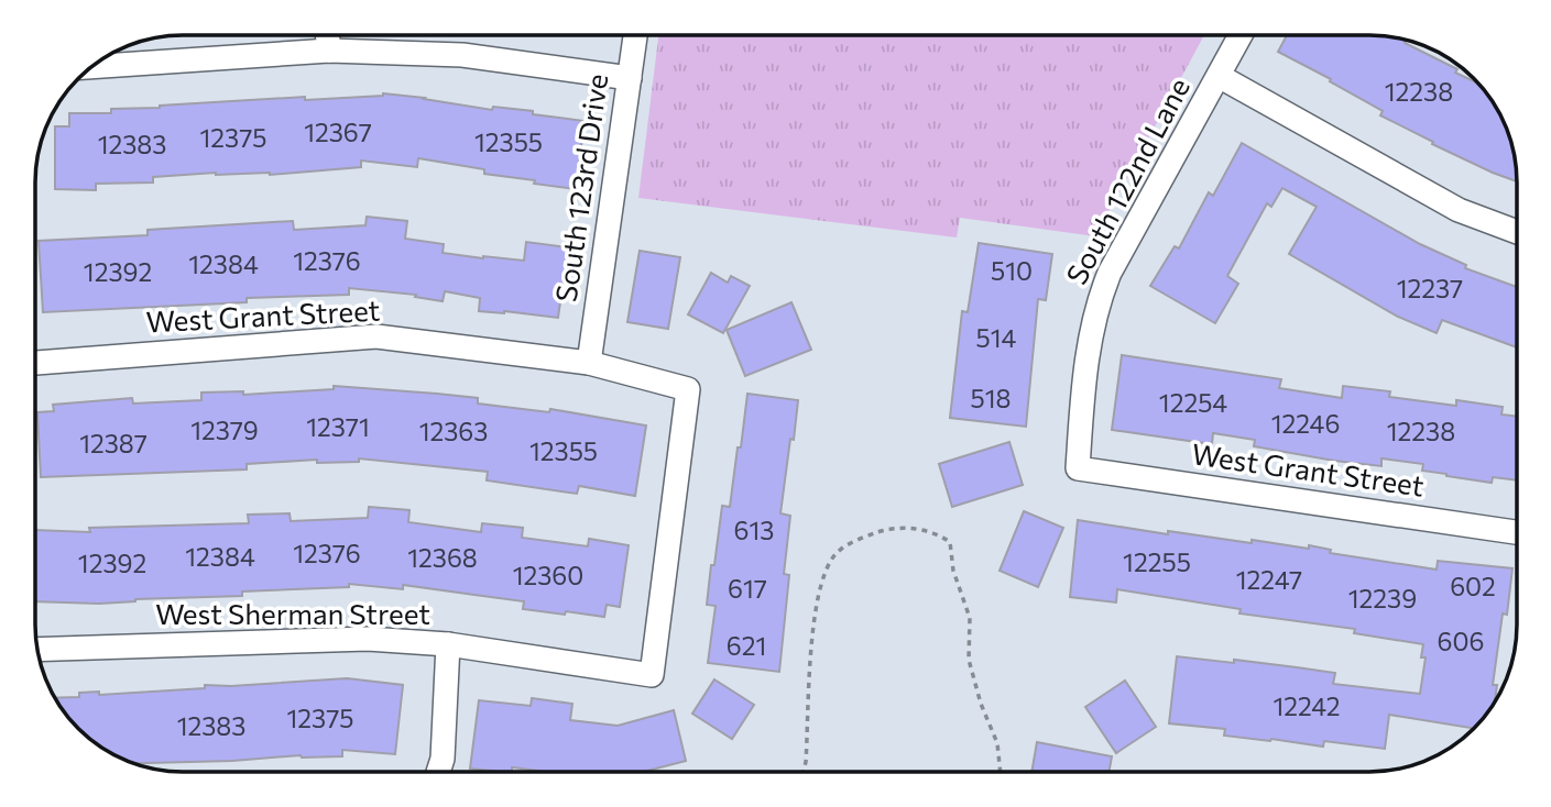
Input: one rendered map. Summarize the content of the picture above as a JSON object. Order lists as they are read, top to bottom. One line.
{"streets":{"street":["South 122nd Lane","South 123rd Drive","West Grant Street","West Sherman Street"]},"crossings":[["South 122nd Lane","West Grant Street"],["South 123rd Drive","West Grant Street"],["West Grant Street","West Sherman Street"]],"house_numbers":["12238","12367","12375","12355","12383","12376","12384","510","12392","12237","514","518","12254","12246","12371","12379","12363","12238","12387","12355","613","12376","12384","12368","12255","12392","12360","12247","602","617","12239","606","621","12242","12375","12383"]}
